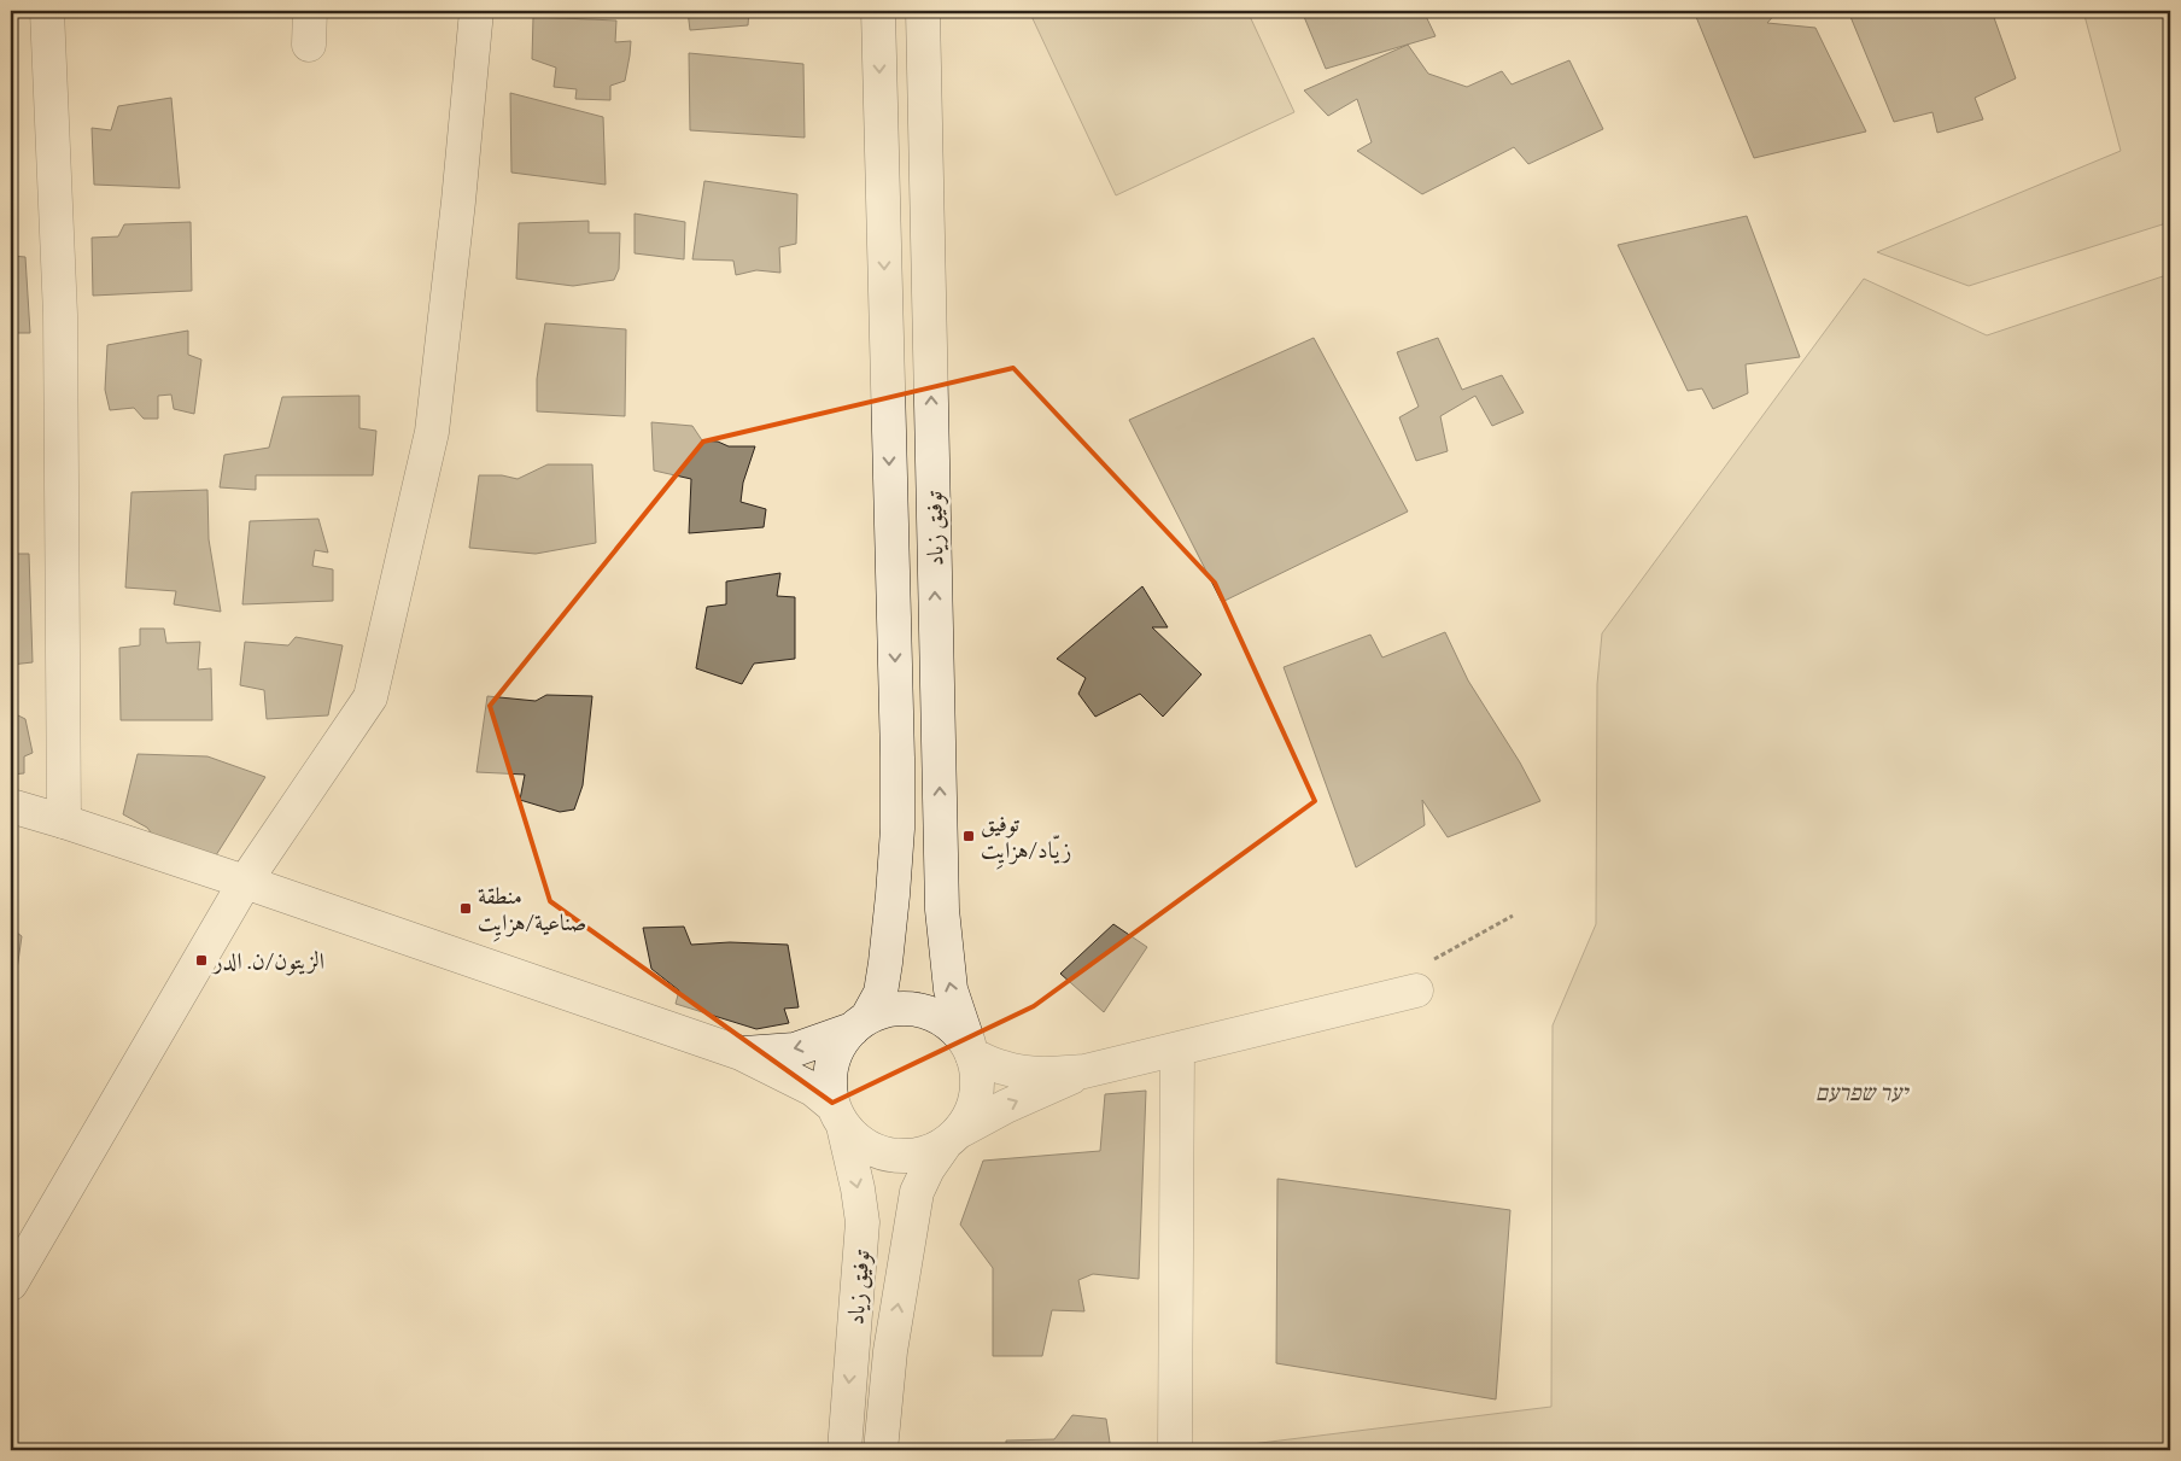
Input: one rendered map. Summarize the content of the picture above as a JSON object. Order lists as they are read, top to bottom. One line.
{"streets":{"street":["توفيق زياد"]},"parks":["יער שפרעם"],"places":{"transit":["توفيق زيّاد/هزايِت","منطقة صناعية/هزايِت","الزيتون/ن. الدر"]}}
